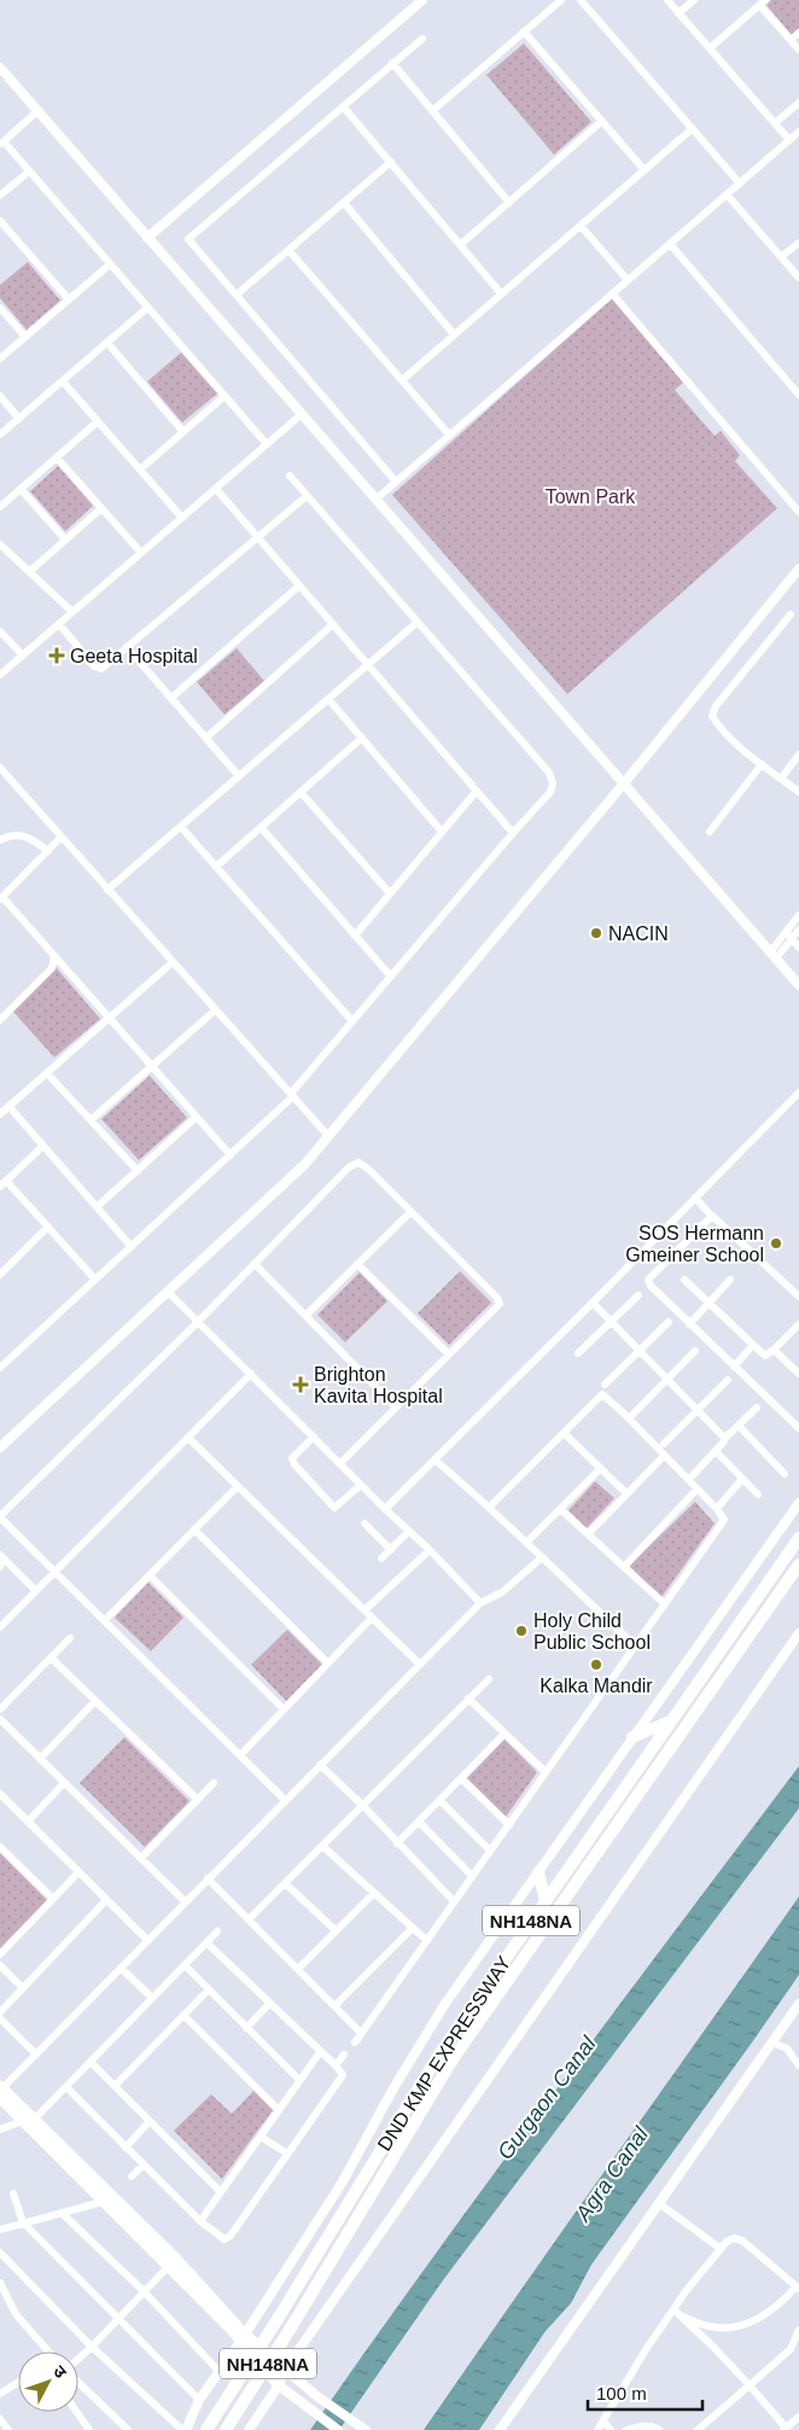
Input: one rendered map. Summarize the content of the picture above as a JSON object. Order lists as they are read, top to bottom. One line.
{"streets":{"highway":["NH148NA","DND KMP EXPRESSWAY"]},"water":["Gurgaon Canal","Agra Canal"],"parks":["Town Park"],"places":{"health":["Geeta Hospital","Brighton Kavita Hospital"],"other":["NACIN","SOS Hermann Gmeiner School","Holy Child Public School","Kalka Mandir"]},"scale_bar":"100 m","north":"top right"}
